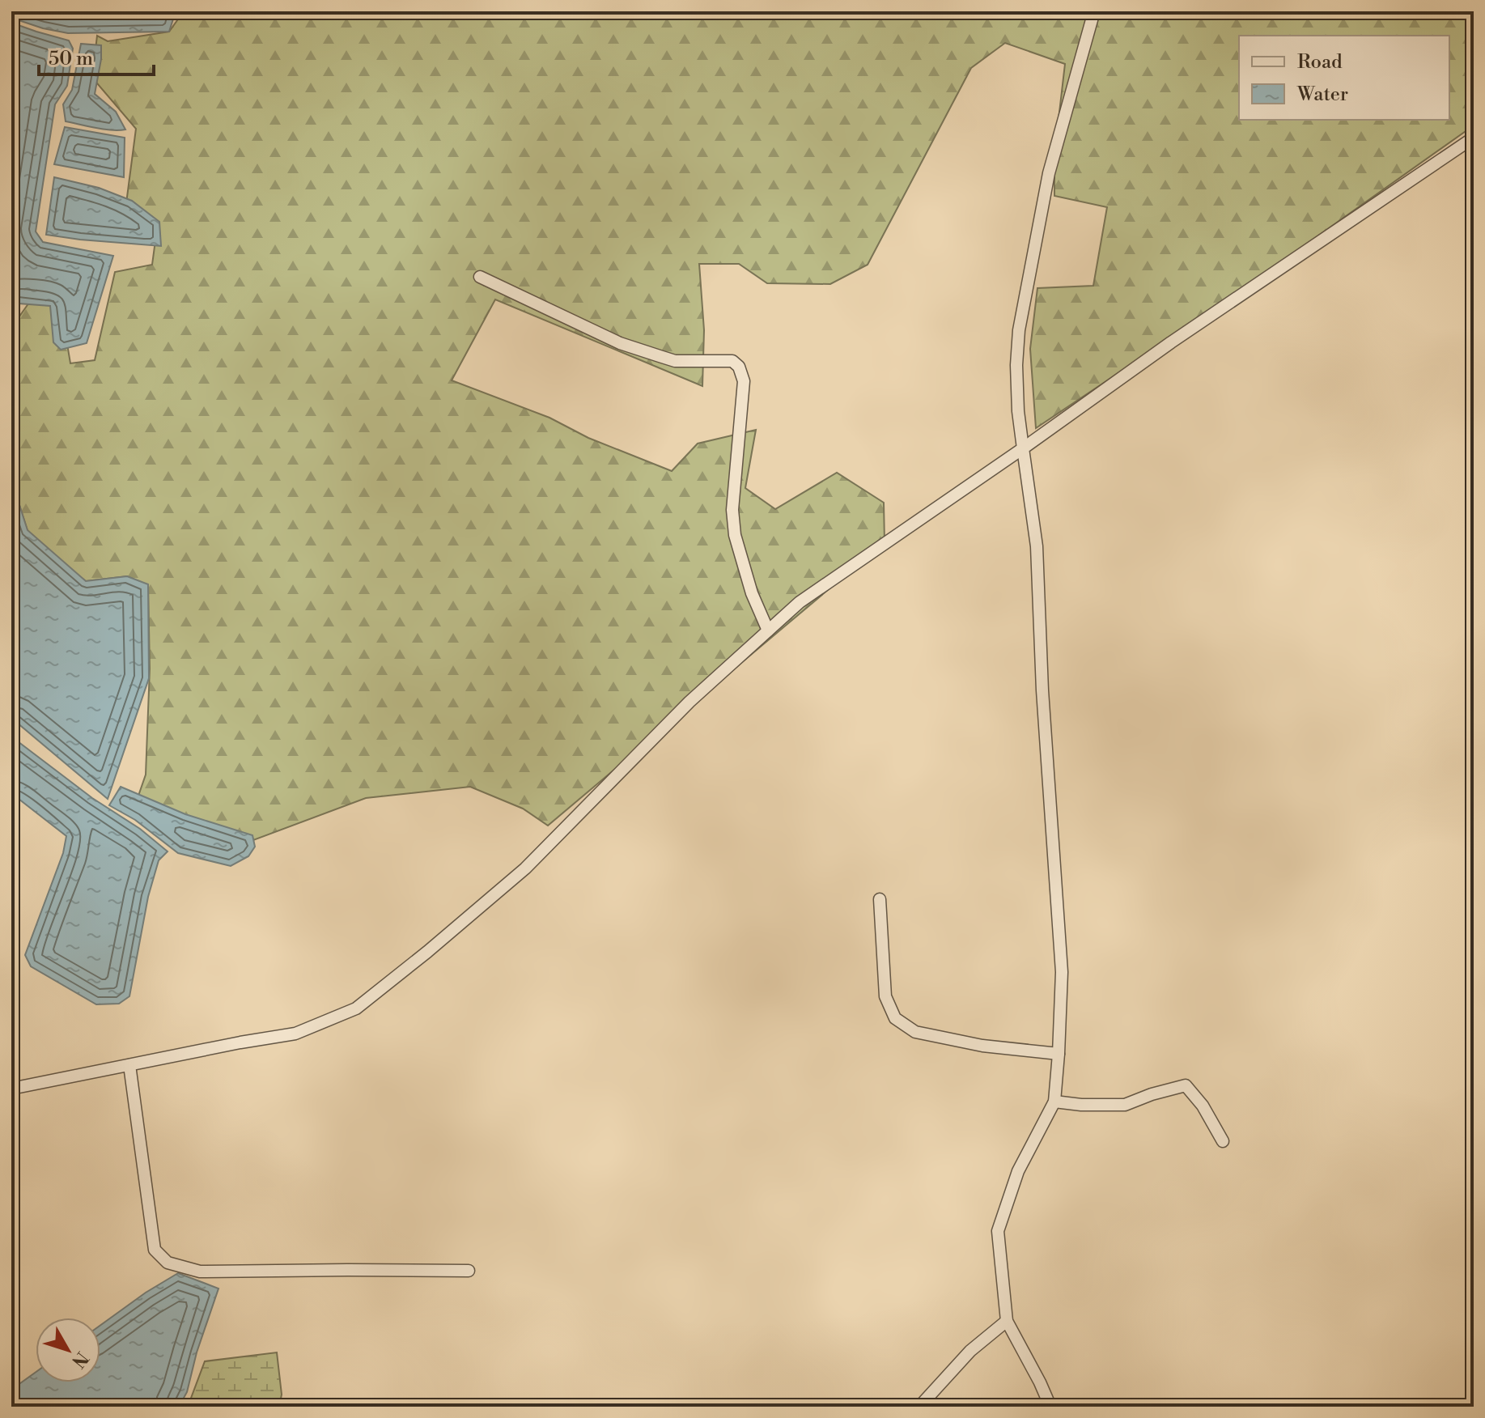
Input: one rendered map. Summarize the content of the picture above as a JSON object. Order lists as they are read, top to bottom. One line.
{"legend":["Road","Water"],"scale_bar":"50 m","north":"bottom right"}
